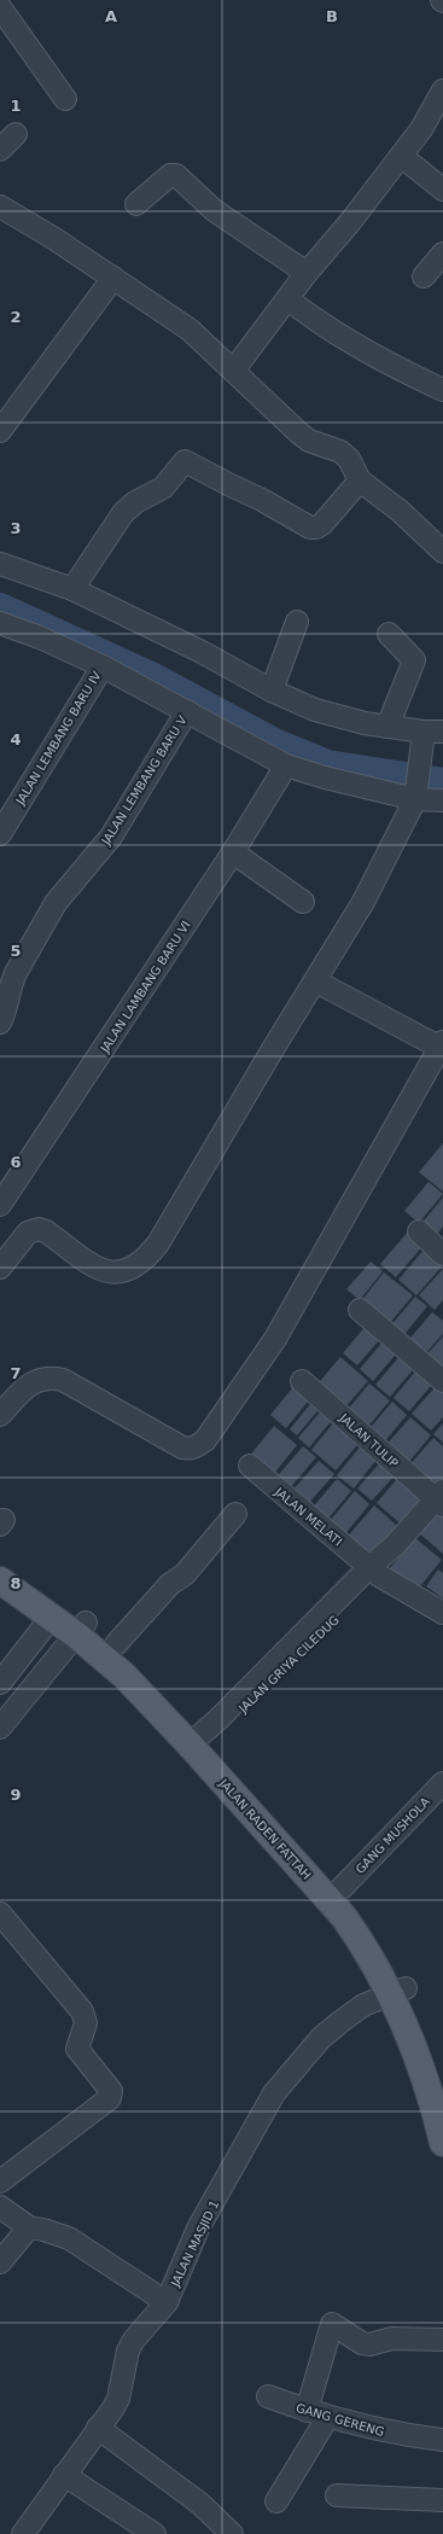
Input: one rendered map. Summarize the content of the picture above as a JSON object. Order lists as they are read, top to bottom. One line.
{"streets":{"main road":["JALAN RADEN FATTAH"],"street":["JALAN LEMBANG BARU IV","JALAN LEMBANG BARU V","JALAN LAMBANG BARU VI","JALAN TULIP","JALAN MELATI","JALAN GRIYA CILEDUG","GANG MUSHOLA","JALAN MASJID 1","GANG GERENG"]},"crossings":[["JALAN TULIP","JALAN GRIYA CILEDUG"],["JALAN MELATI","JALAN GRIYA CILEDUG"],["JALAN GRIYA CILEDUG","JALAN RADEN FATTAH"],["JALAN RADEN FATTAH","GANG MUSHOLA"],["JALAN RADEN FATTAH","JALAN MASJID 1"]],"grid":{"columns":["A","B"],"rows":["1","2","3","4","5","6","7","8","9"]}}
